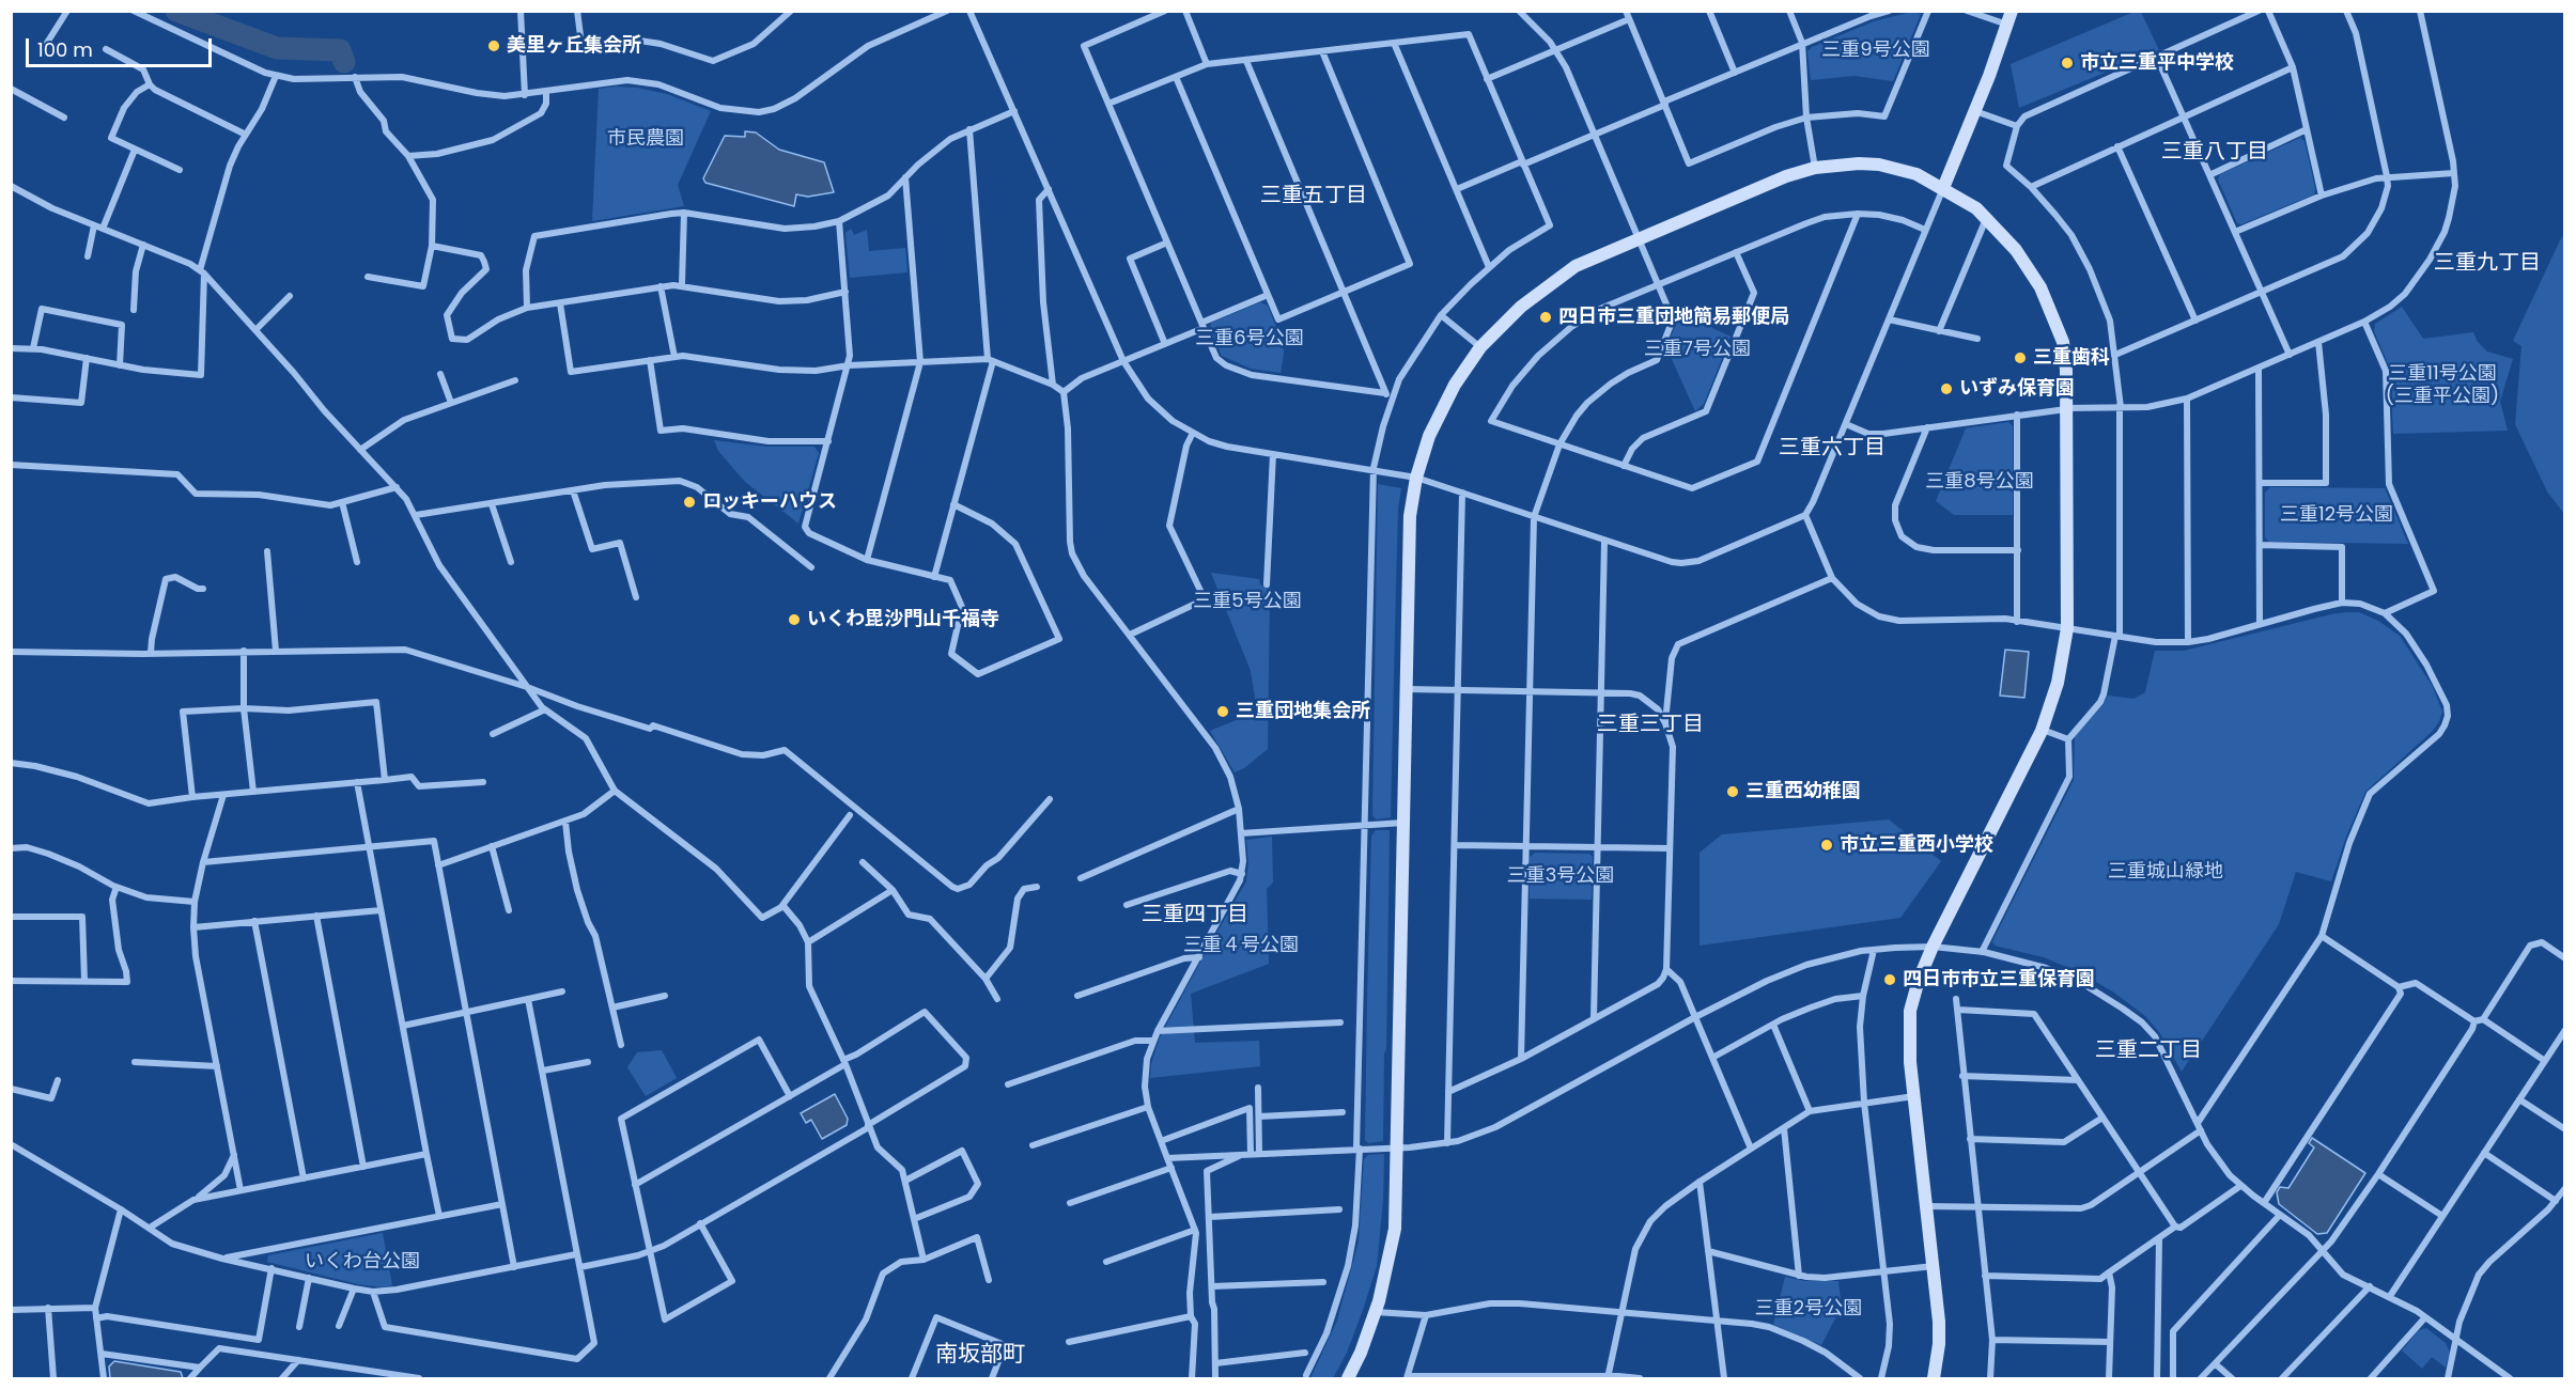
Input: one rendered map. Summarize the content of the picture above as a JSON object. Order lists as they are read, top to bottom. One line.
{"districts":["三重八丁目","三重五丁目","三重九丁目","三重六丁目","三重三丁目","三重四丁目","三重二丁目","南坂部町"],"parks":["三重9号公園","市民農園","三重6号公園","三重7号公園","三重11号公園 (三重平公園)","三重8号公園","三重12号公園","三重5号公園","三重城山緑地","三重3号公園","三重４号公園","いくわ台公園","三重2号公園"],"places":["美里ヶ丘集会所","市立三重平中学校","四日市三重団地簡易郵便局","三重歯科","いずみ保育園","ロッキーハウス","いくわ毘沙門山千福寺","三重団地集会所","三重西幼稚園","市立三重西小学校","四日市市立三重保育園"],"scale_bar":"100 m"}
